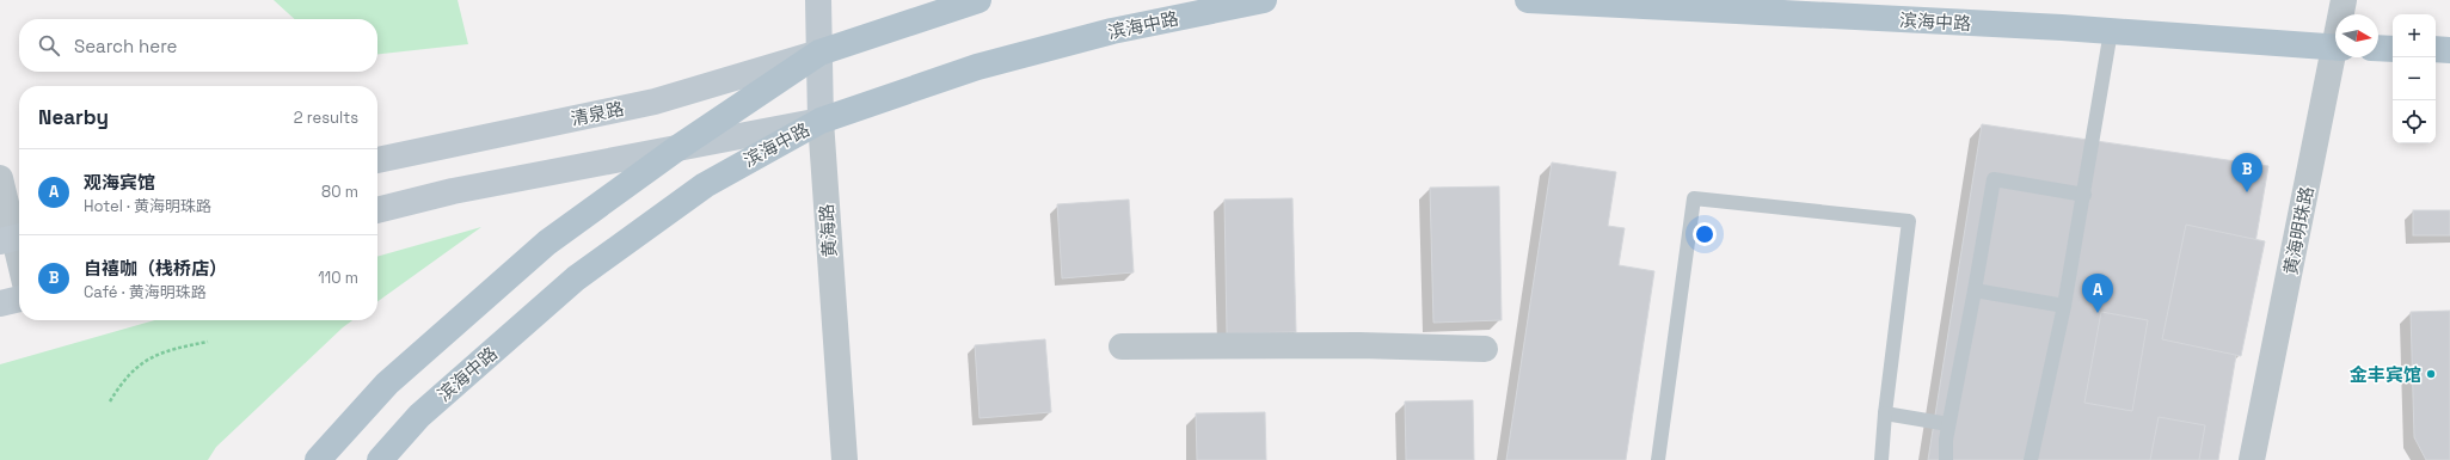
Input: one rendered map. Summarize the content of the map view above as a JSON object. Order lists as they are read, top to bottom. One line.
{"streets":{"main road":["滨海中路","清泉路","黄海路"],"street":["黄海明珠路"]},"crossings":[["滨海中路","黄海路"],["清泉路","黄海路"]],"places":["金丰宾馆"],"north":"right","page":{"map_buttons":["+","−"],"search":"Search here","heading":["Nearby","2 results"],"list":[{"mark":"A","name":"观海宾馆","note":"Hotel · 黄海明珠路","value":"80 m"},{"mark":"B","name":"自禧咖（栈桥店）","note":"Café · 黄海明珠路","value":"110 m"}],"pins":["B","A"]}}
